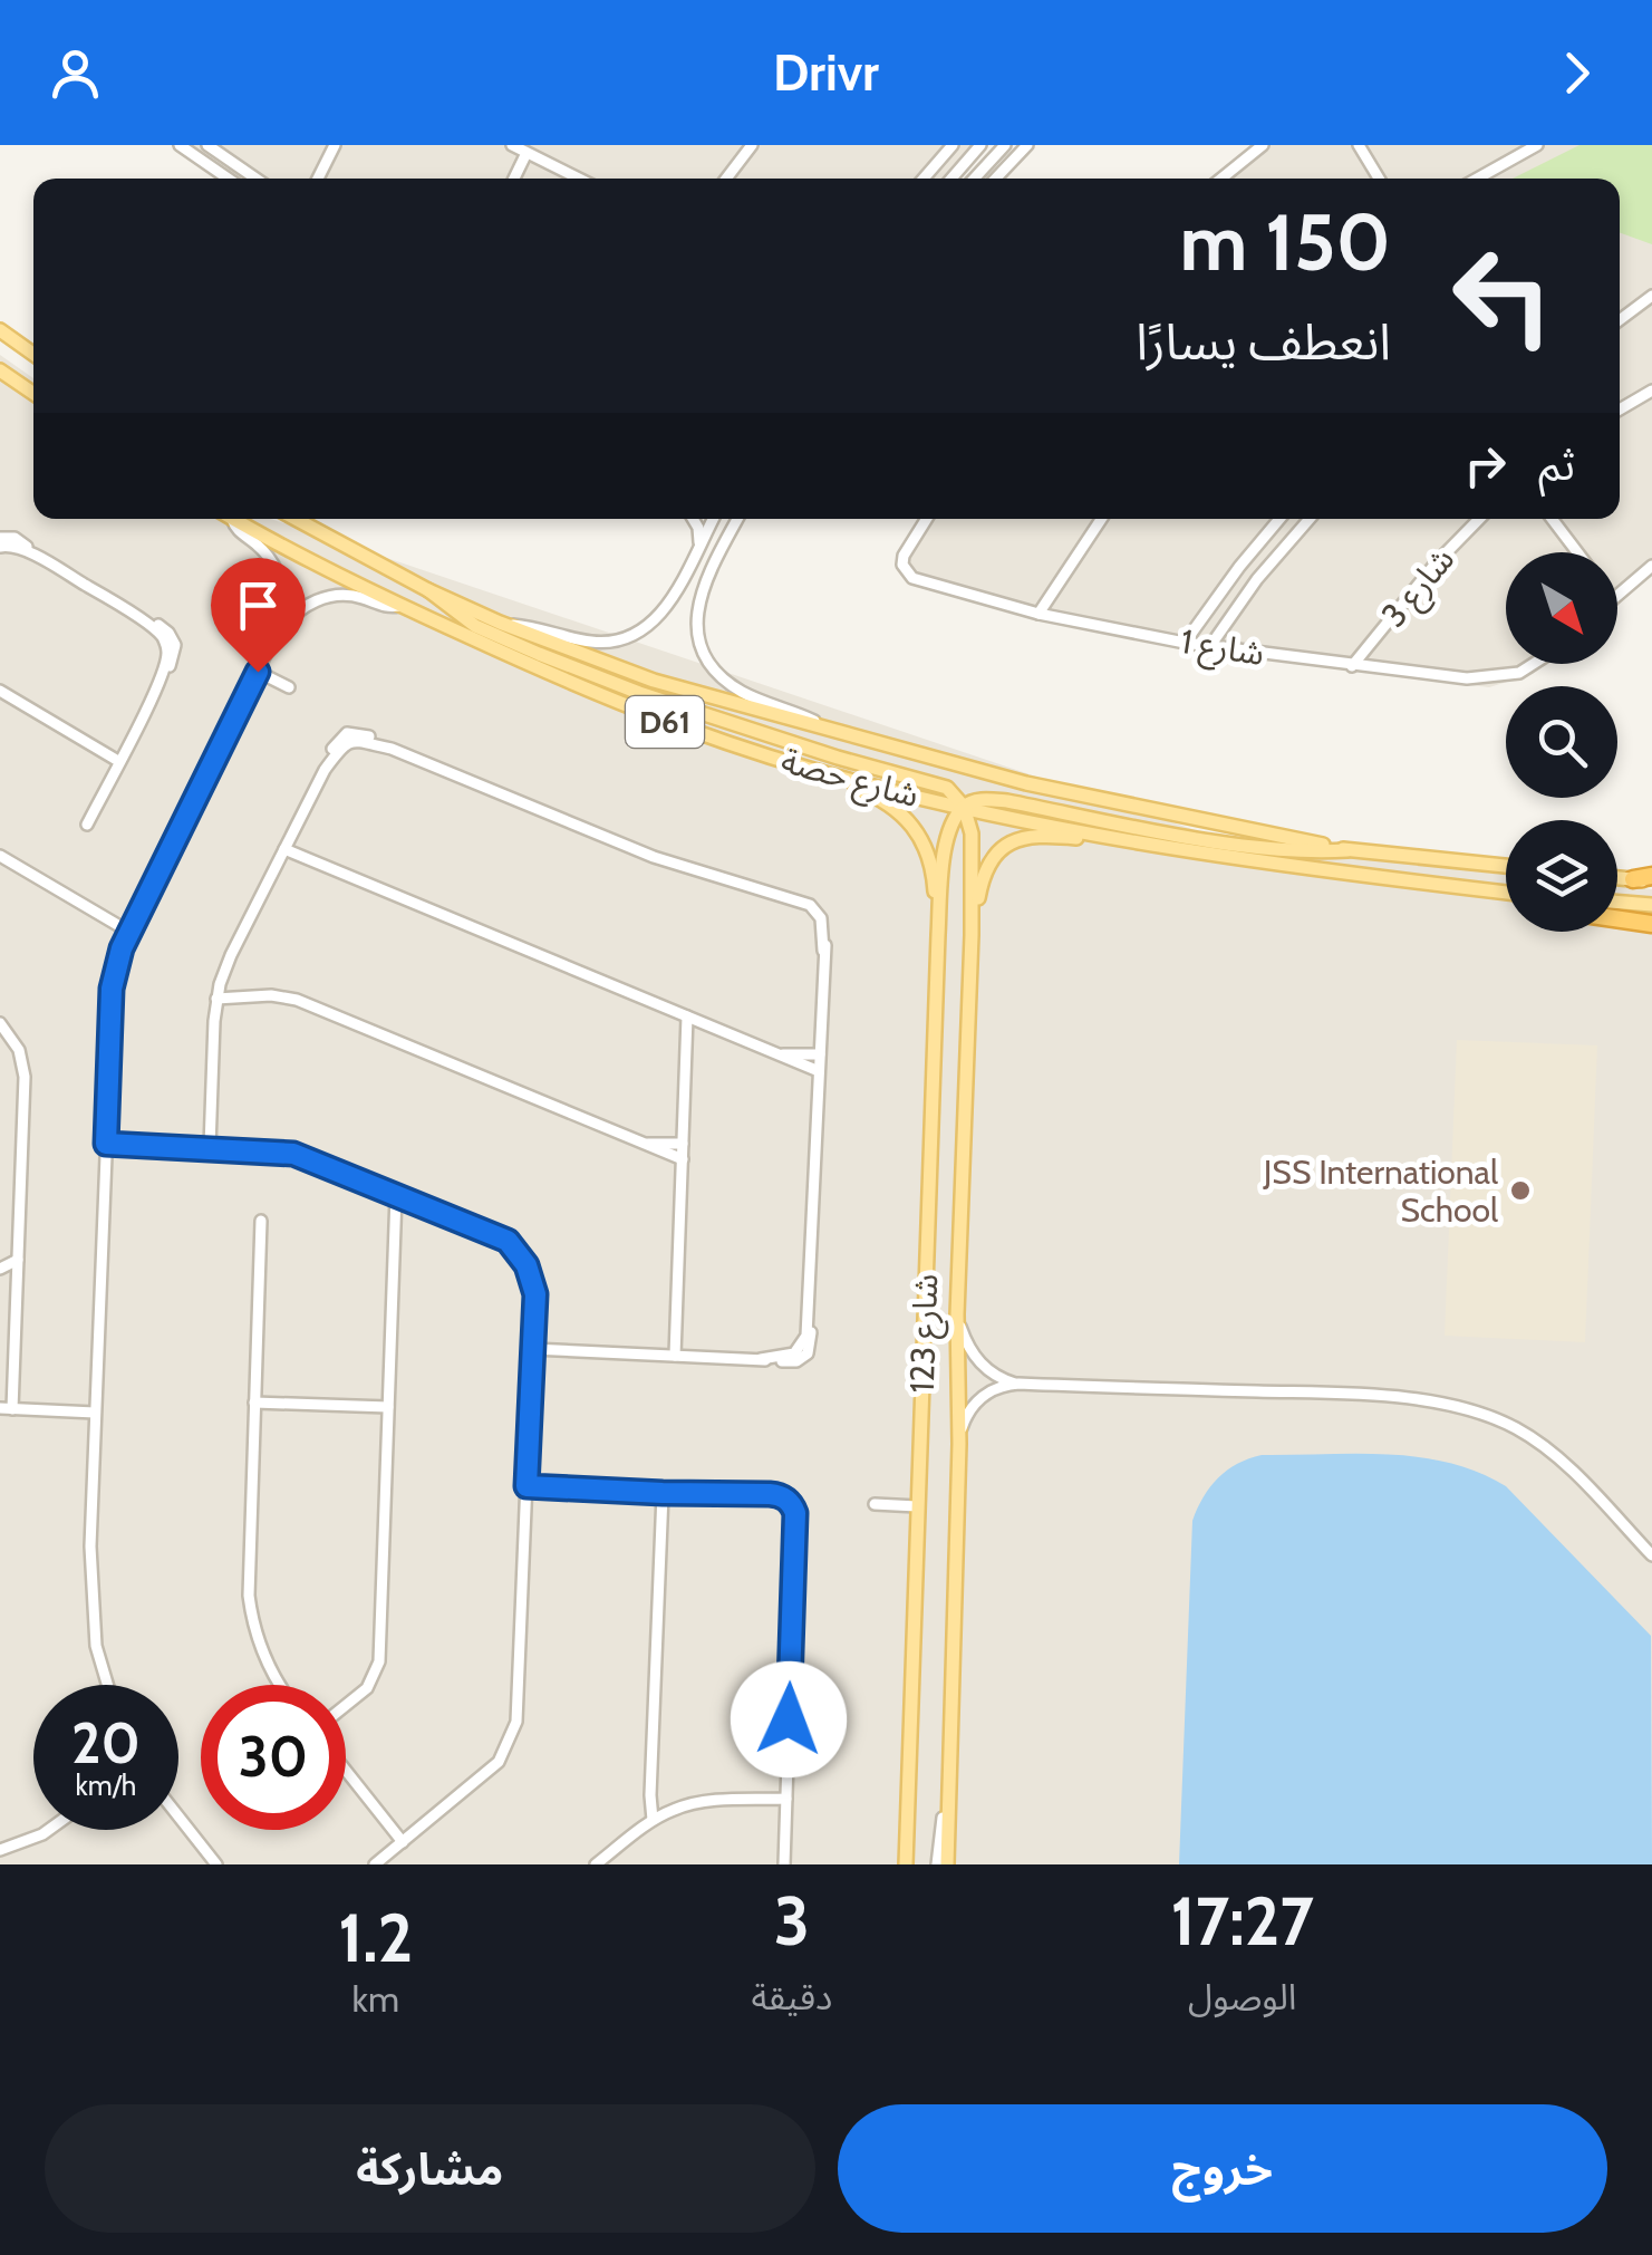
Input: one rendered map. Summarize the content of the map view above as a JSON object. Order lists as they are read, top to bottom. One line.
{"streets":{"main road":["D61","شارع حصة","شارع 123"],"street":["شارع 3","شارع 1"]},"crossings":[["شارع 3","شارع 1"],["شارع حصة","شارع 123"]],"places":["JSS International School"],"north":"bottom right","page":{"header":"Drivr","turn":["150 m","انعطف يسارًا"],"then":"ثم","speed":"20 km/h","limit":"30","eta":["17:27","الوصول","3","دقيقة","1.2","km"],"buttons":["خروج","مشاركة"]}}
